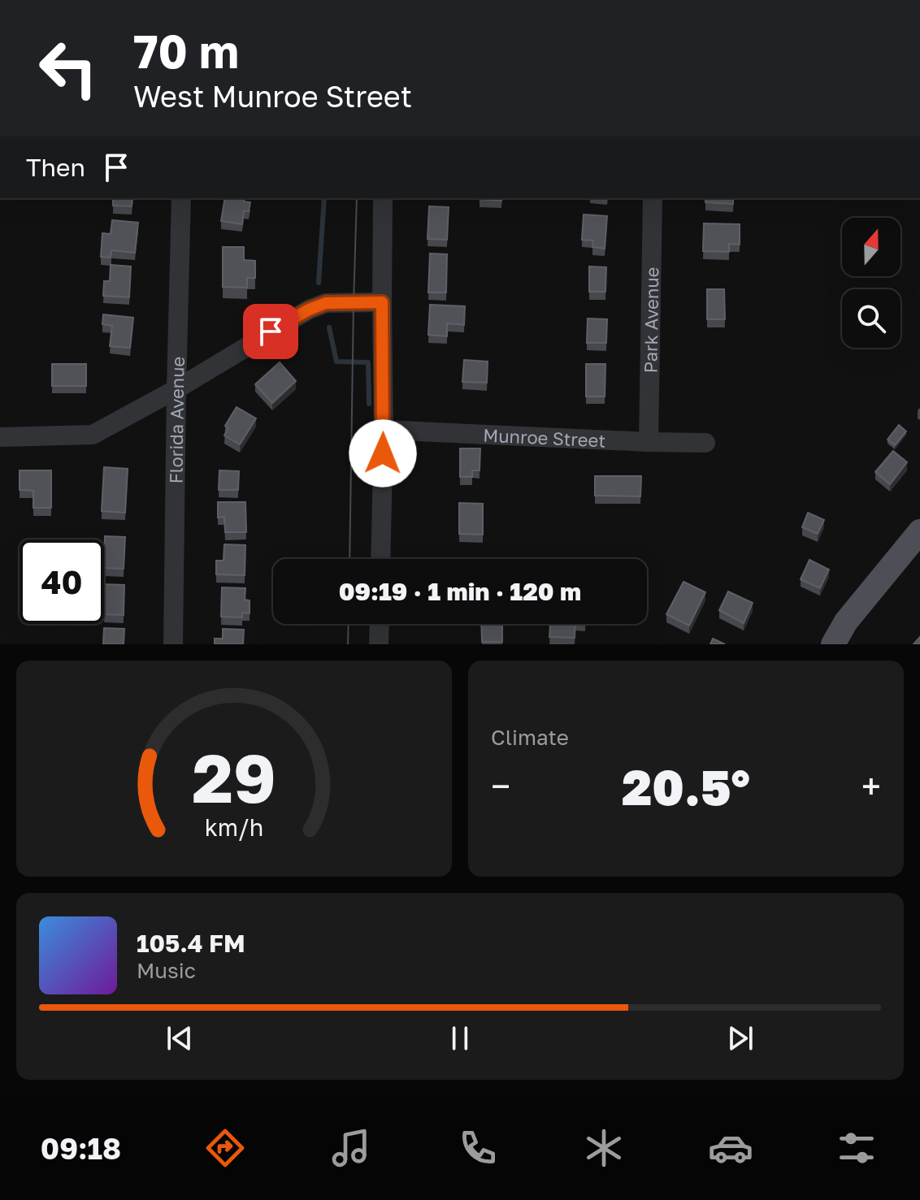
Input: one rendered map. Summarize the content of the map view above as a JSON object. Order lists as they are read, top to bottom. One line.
{"streets":{"street":["Park Avenue","Florida Avenue","Munroe Street"]},"crossings":[["Park Avenue","Munroe Street"]],"north":"top","page":{"turn":["70 m","West Munroe Street"],"then":"Then","limit":"40","trip":"09:19 · 1 min · 120 m","tile":"Climate","heat":["−","20.5°","+"],"song":["105.4 FM","Music"],"tabs":"09:18","gauge":["29","km/h"]}}
